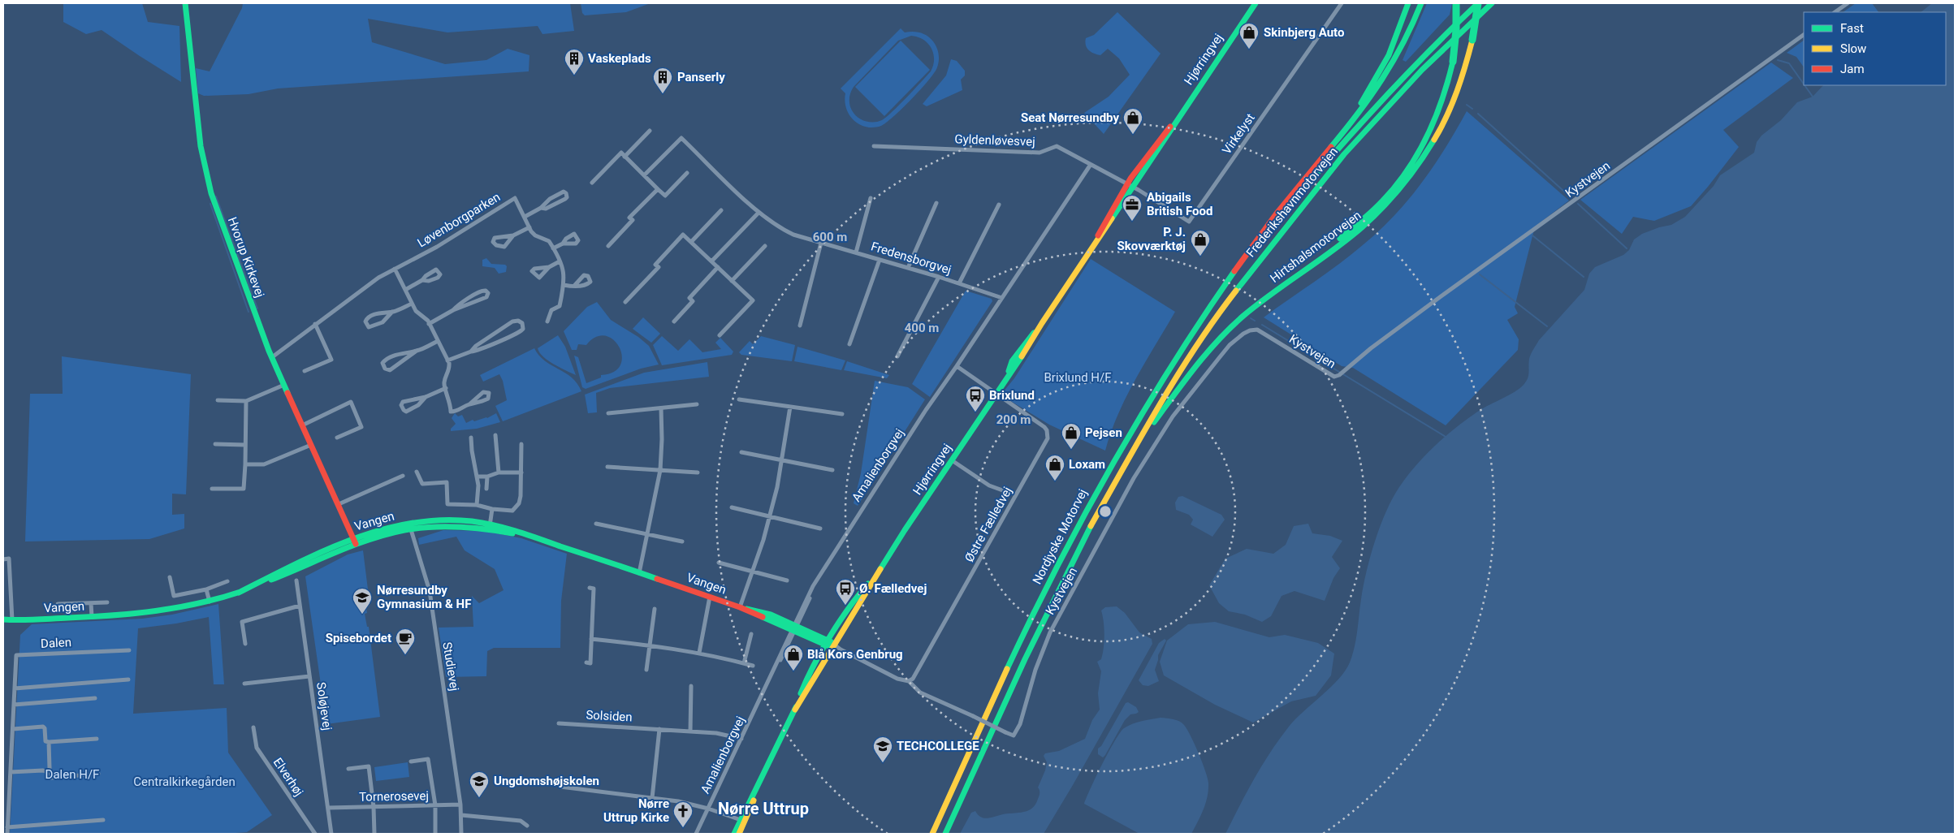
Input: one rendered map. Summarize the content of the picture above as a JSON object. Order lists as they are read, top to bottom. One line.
{"streets":{"main road":["Hjørringvej","Frederikshavnmotorvejen","Hirtshalsmotorvejen","Hvorup Kirkevej","Vangen","Nordjyske Motorvej"],"street":["Virkelyst","Gyldenløvesvej","Kystvejen","Løvenborgparken","Fredensborgvej","Amalienborgvej","Østre Fælledvej","Dalen","Studievej","Soløjevej","Solsiden","Elverhøj","Tornerosevej"]},"crossings":[["Hjørringvej","Virkelyst"],["Hjørringvej","Gyldenløvesvej"],["Hjørringvej","Amalienborgvej"],["Hjørringvej","Vangen"],["Hjørringvej","Østre Fælledvej"],["Virkelyst","Gyldenløvesvej"],["Gyldenløvesvej","Amalienborgvej"],["Kystvejen","Østre Fælledvej"],["Frederikshavnmotorvejen","Hirtshalsmotorvejen"],["Frederikshavnmotorvejen","Nordjyske Motorvej"],["Løvenborgparken","Hvorup Kirkevej"],["Hirtshalsmotorvejen","Nordjyske Motorvej"],["Hvorup Kirkevej","Vangen"],["Fredensborgvej","Amalienborgvej"],["Amalienborgvej","Vangen"],["Amalienborgvej","Solsiden"],["Vangen","Studievej"],["Studievej","Tornerosevej"],["Soløjevej","Tornerosevej"]],"districts":["Nørre Uttrup"],"parks":["Brixlund H/F","Dalen H/F","Centralkirkegården"],"places":{"shop":["Skinbjerg Auto","Seat Nørresundby","P. J. Skovværktøj","Pejsen","Loxam","Blå Kors Genbrug"],"building":["Vaskeplads","Panserly"],"office":["Abigails British Food"],"bus stop":["Brixlund","Ø. Fælledvej"],"school or university":["Nørresundby Gymnasium & HF","TECHCOLLEGE","Ungdomshøjskolen"],"cafe":["Spisebordet"],"church":["Nørre Uttrup Kirke"]},"legend":["Fast","Slow","Jam"],"rings":["600 m","400 m","200 m"]}
